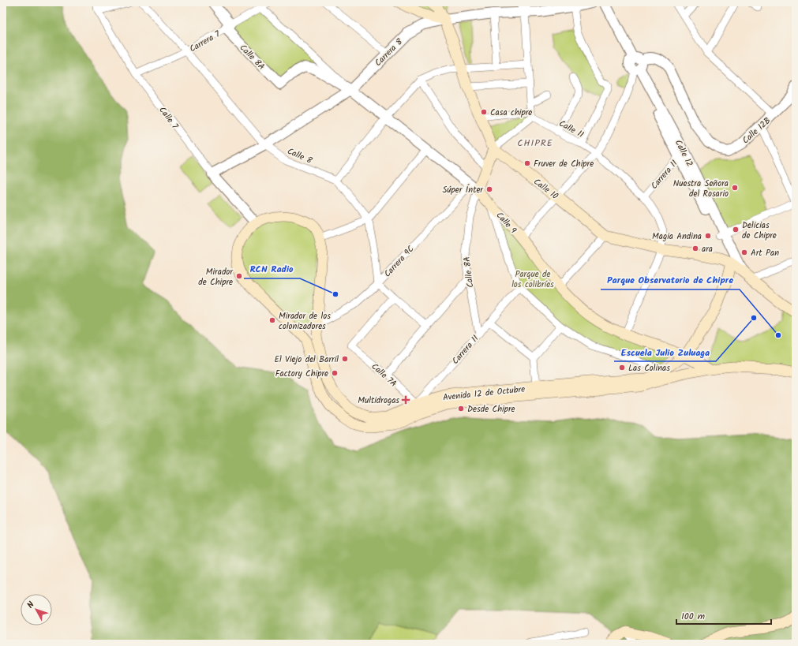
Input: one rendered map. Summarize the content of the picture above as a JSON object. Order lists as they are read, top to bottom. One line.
{"streets":{"main road":["Calle 10","Calle 9","Carrera 9C","Avenida 12 de Octubre"],"street":["Carrera 7","Carrera 8","Calle 8A","Calle 7","Calle 11","Calle 12B","Calle 12","Calle 8","Carrera 11","Calle 7A"]},"crossings":[["Carrera 7","Calle 8A"],["Carrera 7","Calle 7"],["Carrera 7","Calle 8"],["Carrera 8","Calle 7"],["Carrera 8","Calle 8"],["Carrera 8","Calle 10"],["Carrera 8","Calle 9"],["Calle 8A","Carrera 11"],["Calle 8A","Calle 9"],["Calle 8A","Carrera 9C"],["Calle 7","Avenida 12 de Octubre"],["Calle 11","Carrera 11"],["Calle 11","Calle 10"],["Calle 11","Calle 9"],["Calle 12B","Calle 12"],["Calle 12","Carrera 11"],["Calle 12","Calle 10"],["Calle 12","Avenida 12 de Octubre"],["Calle 8","Carrera 9C"],["Carrera 11","Calle 7A"],["Carrera 11","Avenida 12 de Octubre"],["Calle 10","Carrera 9C"],["Calle 10","Avenida 12 de Octubre"],["Calle 9","Carrera 9C"],["Calle 9","Avenida 12 de Octubre"],["Carrera 9C","Avenida 12 de Octubre"],["Calle 7A","Avenida 12 de Octubre"]],"districts":["CHIPRE"],"parks":["Parque de los colibríes"],"places":{"other":["Casa chipre","Fruver de Chipre","Nuestra Señora del Rosario","Súper Ínter","Delicias de Chipre","Magia Andina","ara","Art Pan","Mirador de Chipre","RCN Radio","Escuela Julio Zuluaga","Mirador de los colonizadores","Parque Observatorio de Chipre","El Viejo del Barril","Las Colinas","Factory Chipre","Desde Chipre"],"health":["Multidrogas"]},"scale_bar":"100 m","north":"top left"}
